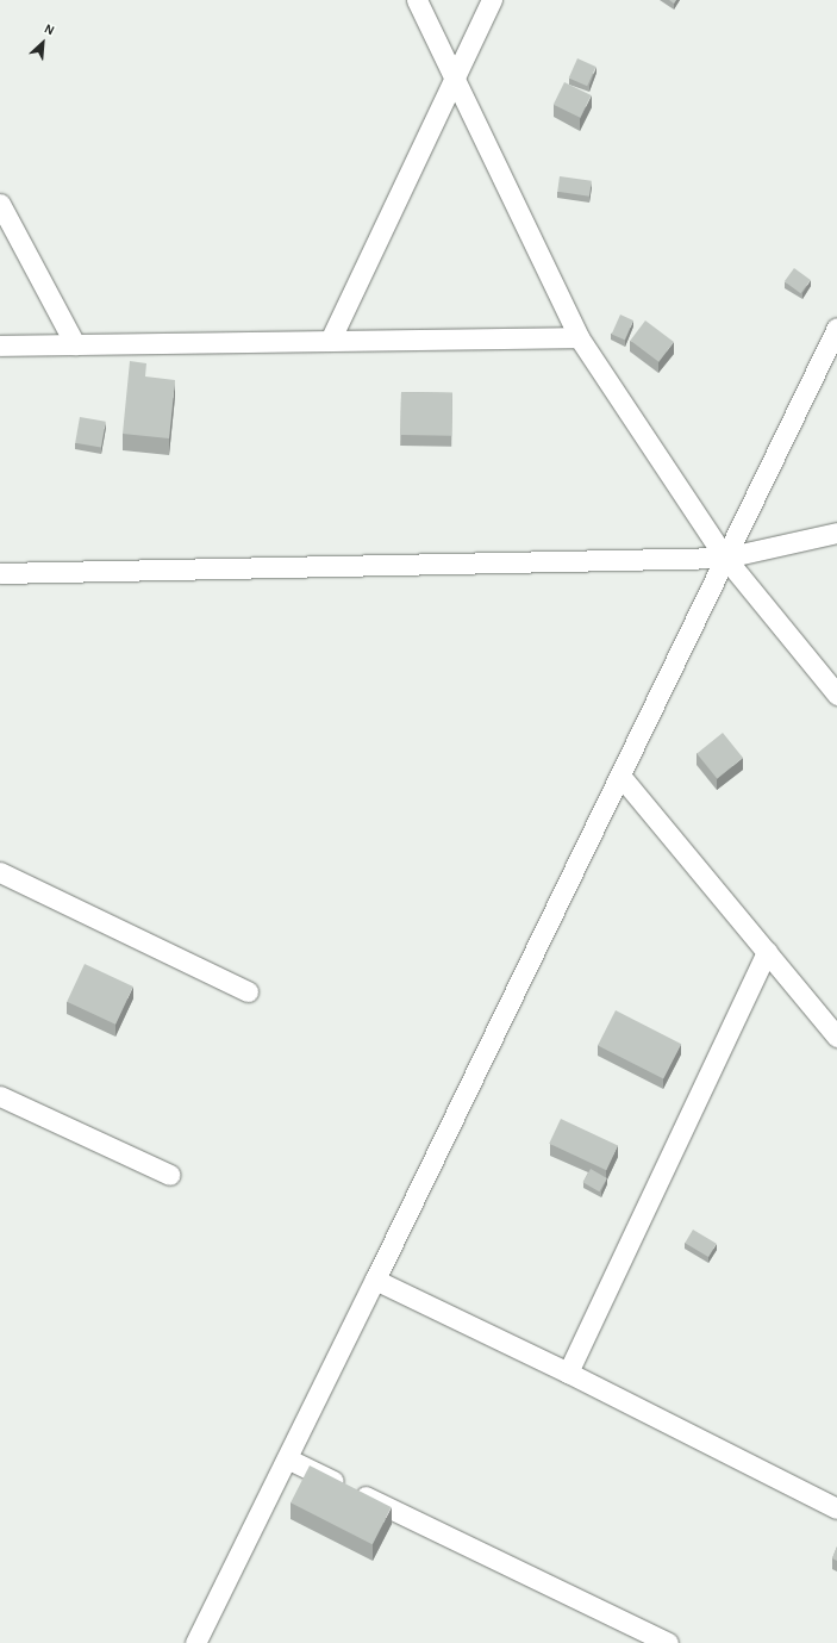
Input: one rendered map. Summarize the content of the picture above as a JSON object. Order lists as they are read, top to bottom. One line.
{"north":"top right"}
